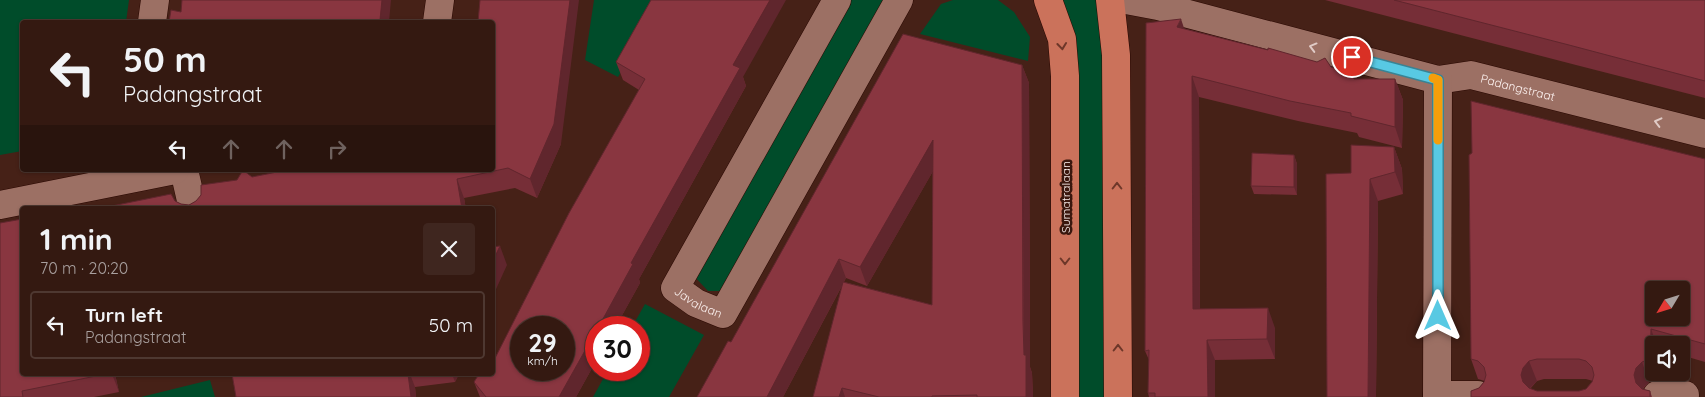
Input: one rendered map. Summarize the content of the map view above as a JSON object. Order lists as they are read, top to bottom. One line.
{"streets":{"main road":["Sumatralaan"],"street":["Padangstraat","Javalaan"]},"one_way":["Padangstraat"],"north":"bottom left","page":{"turn":["50 m","Padangstraat"],"heading":["1 min","70 m · 20:20"],"list":[{"name":"Turn left","note":"Padangstraat","value":"50 m"}],"speed":"29 km/h","limit":"30"}}
